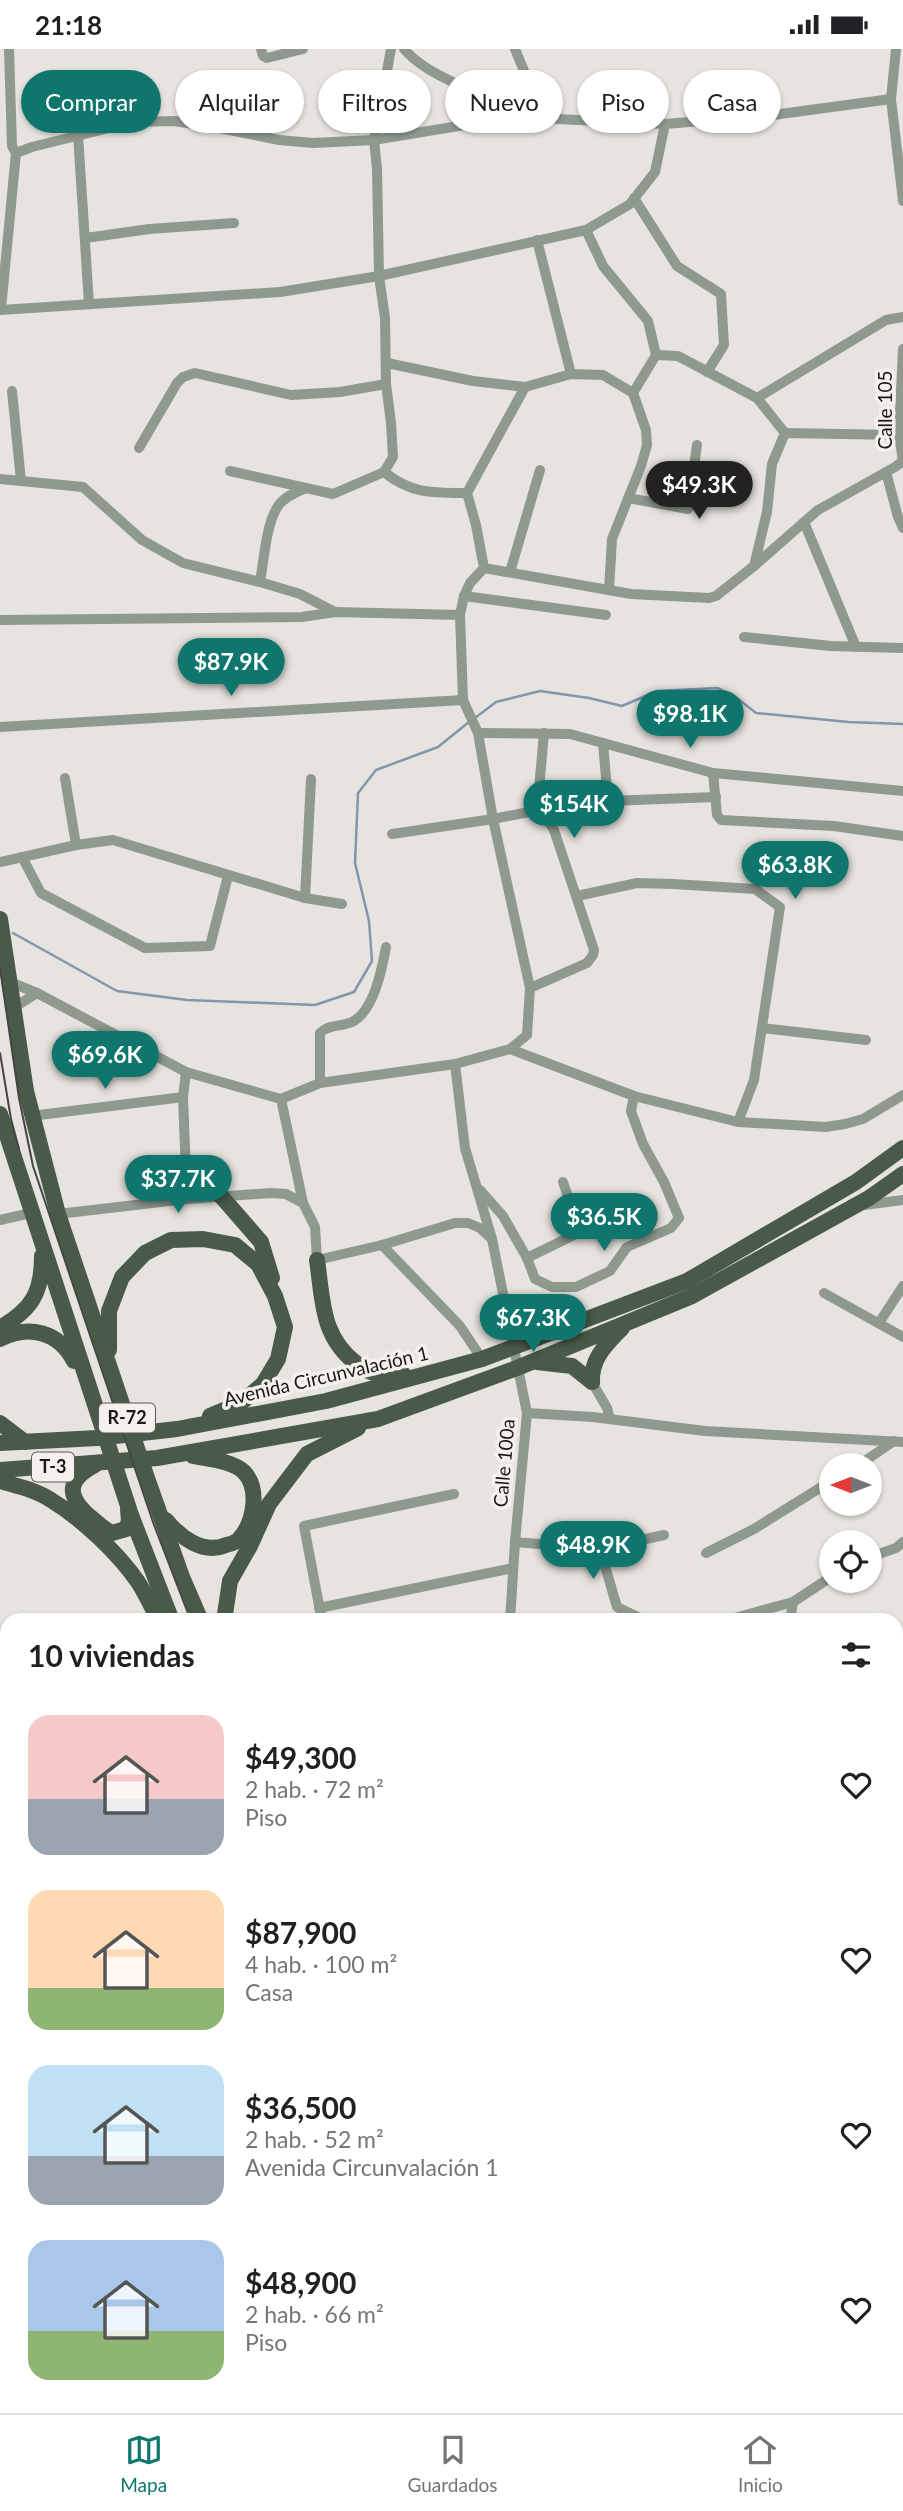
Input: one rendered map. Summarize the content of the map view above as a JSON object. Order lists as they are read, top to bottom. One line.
{"streets":{"main road":["Avenida Circunvalación 1","R-72","T-3"],"street":["Calle 105","Calle 100a"]},"north":"left","page":{"status":"21:18","chip":["Comprar","Alquilar","Filtros","Nuevo","Piso","Casa"],"price":["$49.3K","$87.9K","$98.1K","$154K","$63.8K","$69.6K","$37.7K","$36.5K","$67.3K","$48.9K"],"heading":"10 viviendas","list":[{"name":"$49,300","note":"2 hab. · 72 m² · Piso"},{"name":"$87,900","note":"4 hab. · 100 m² · Casa"},{"name":"$36,500","note":"2 hab. · 52 m² · Avenida Circunvalación 1"},{"name":"$48,900","note":"2 hab. · 66 m² · Piso"}],"tabs":["Mapa","Guardados","Inicio"]}}
